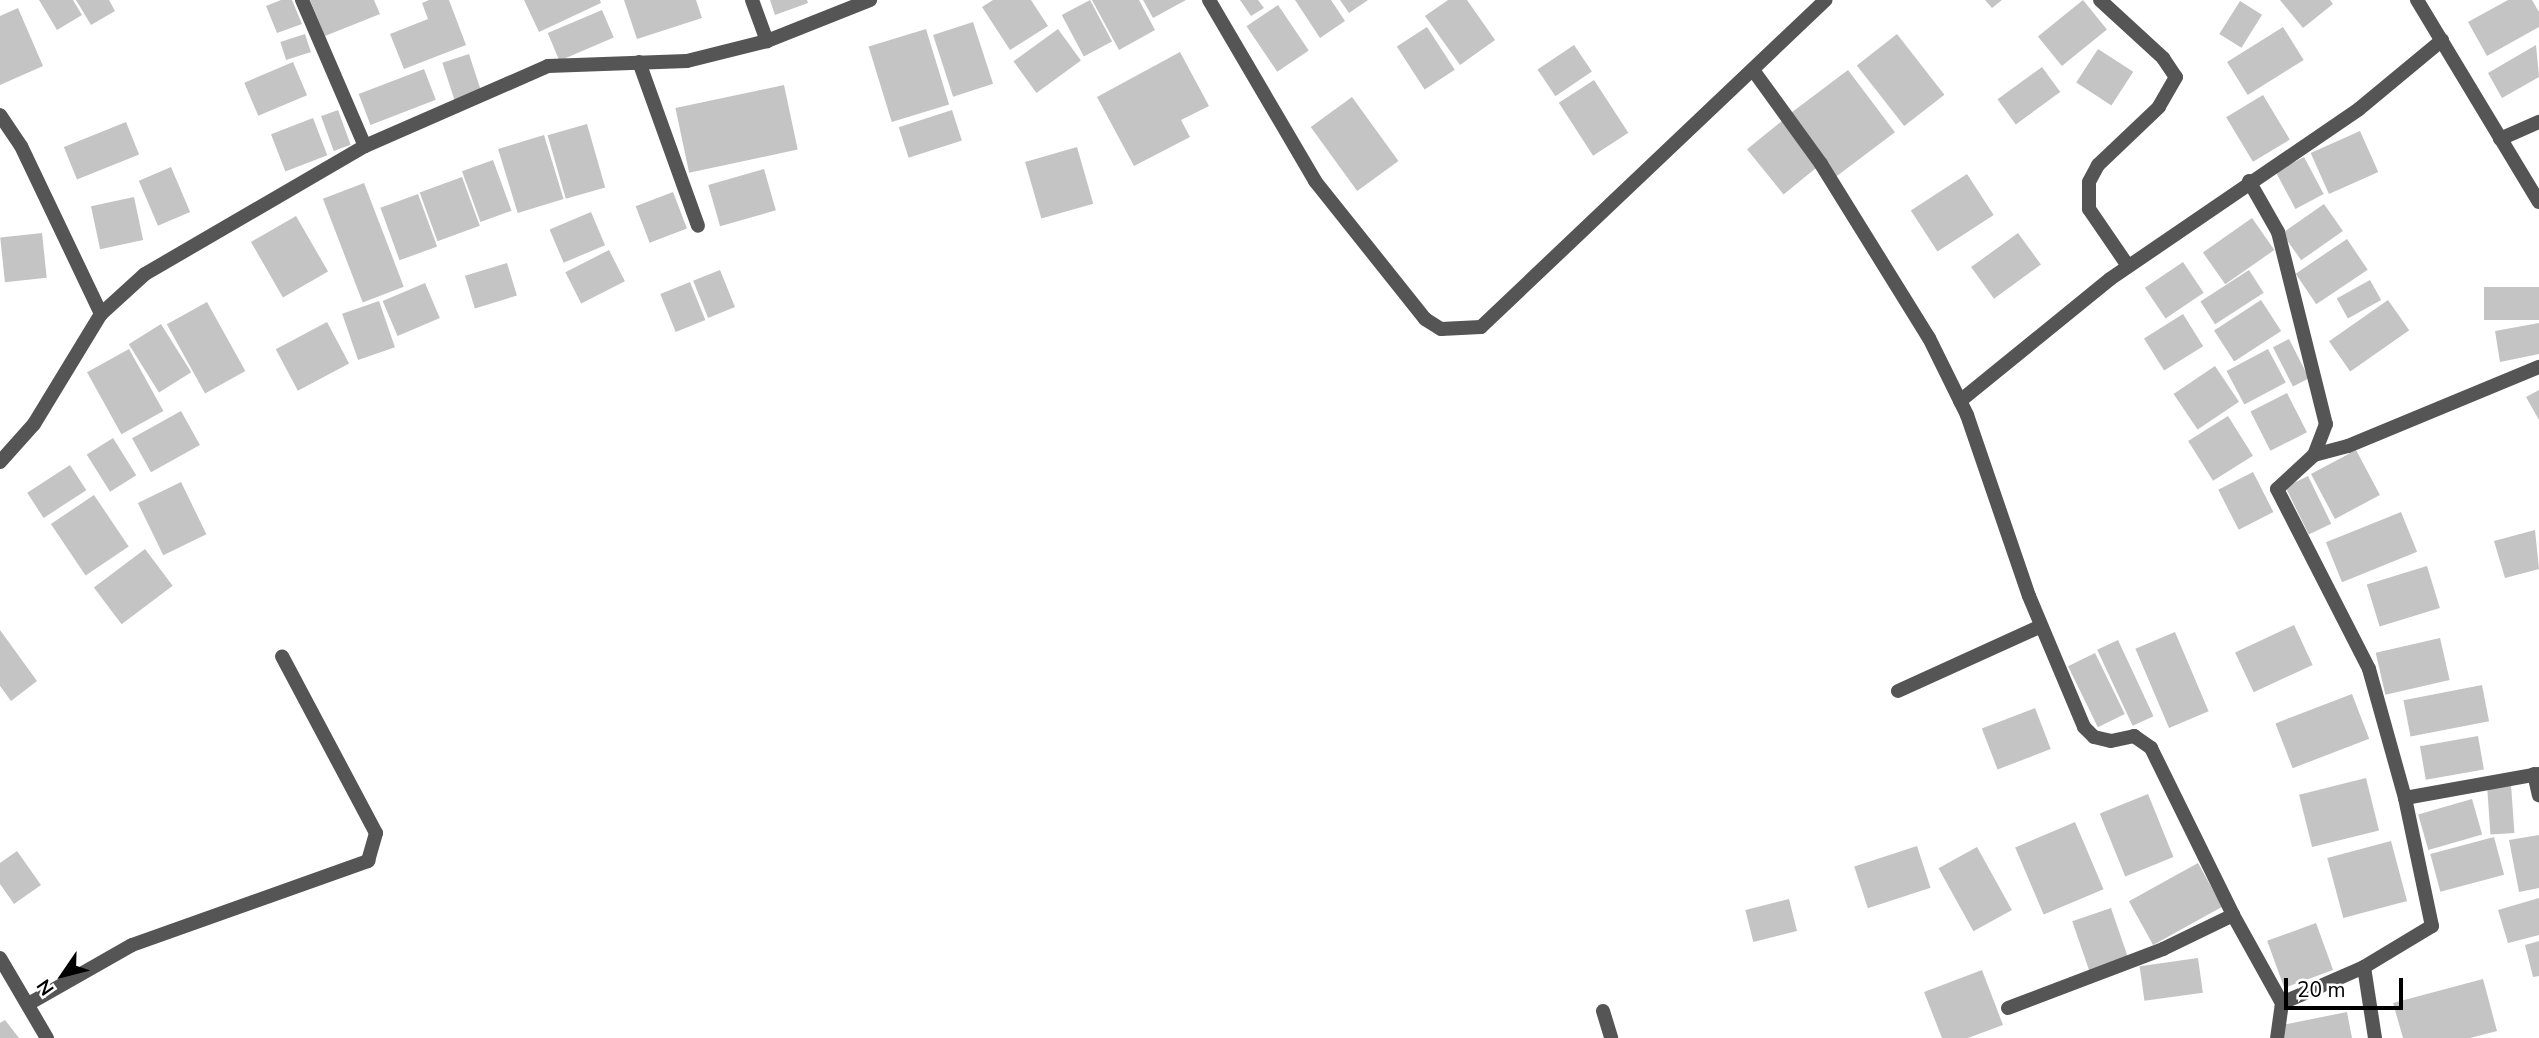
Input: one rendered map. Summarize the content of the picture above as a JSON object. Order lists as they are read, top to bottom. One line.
{"scale_bar":"20 m","north":"bottom left"}
